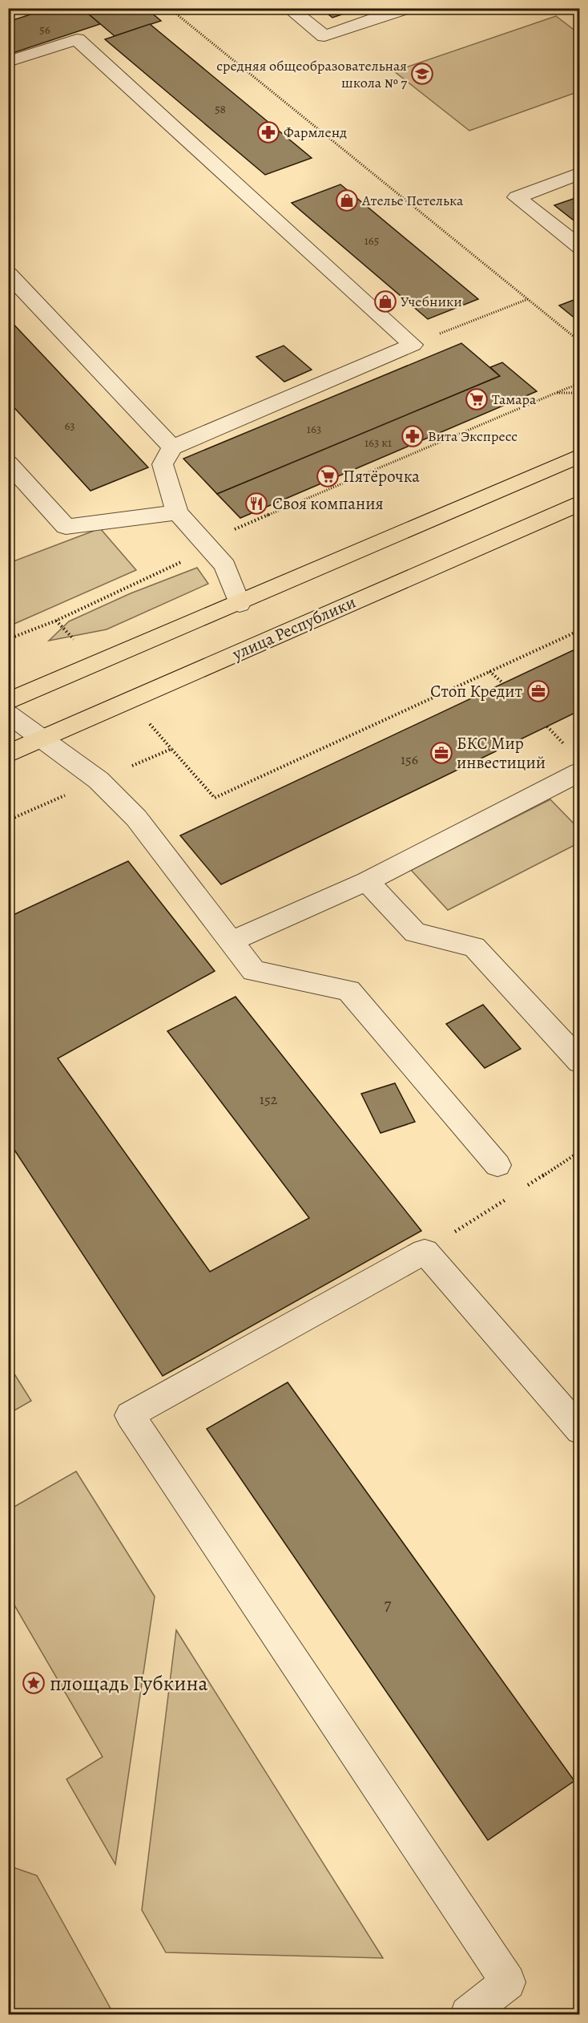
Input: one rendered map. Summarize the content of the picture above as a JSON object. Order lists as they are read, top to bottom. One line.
{"streets":{"main road":["улица Республики"]},"places":{"school or university":["средняя общеобразовательная школа № 7"],"pharmacy":["Фармленд","Вита Экспресс"],"shop":["Ателье Петелька","Учебники"],"supermarket":["Тамара","Пятёрочка"],"restaurant":["Своя компания"],"office":["Стоп Кредит","БКС Мир инвестиций"],"place":["площадь Губкина"]},"house_numbers":["56","58","165","63","163","163 к1","156","152","7"]}
